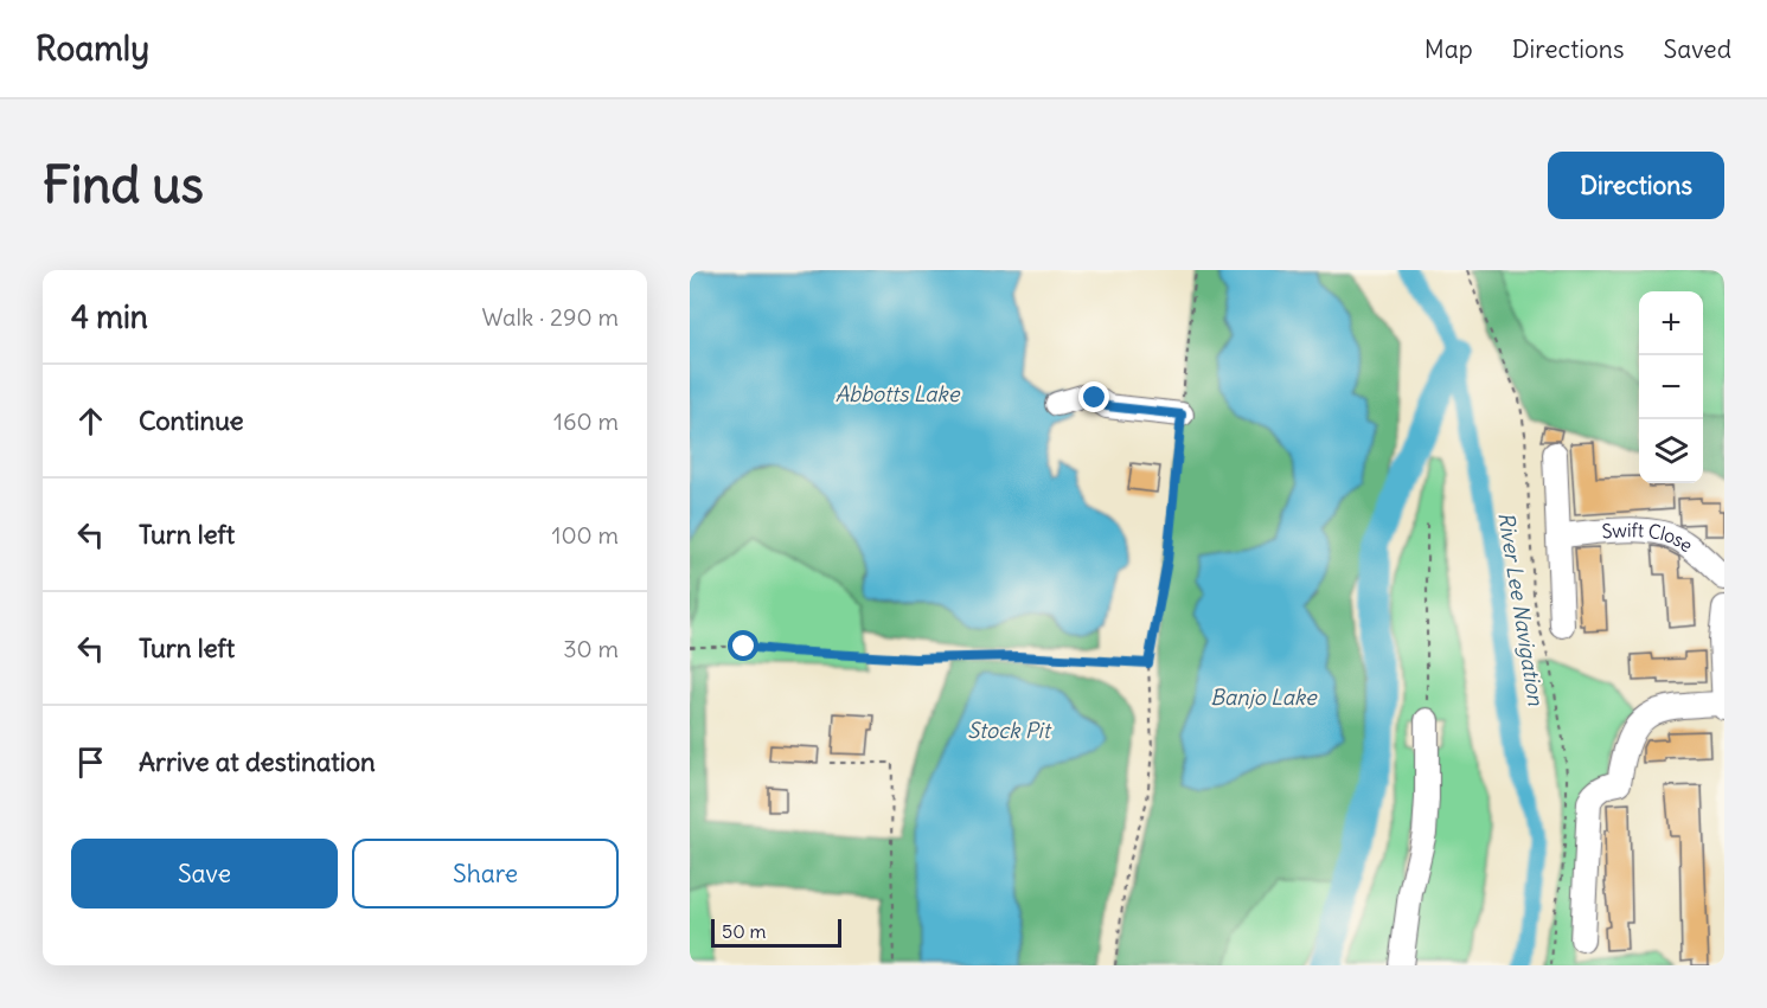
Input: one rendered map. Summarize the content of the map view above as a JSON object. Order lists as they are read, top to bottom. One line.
{"streets":{"street":["Swift Close"]},"water":["Abbotts Lake","River Lee Navigation","Banjo Lake","Stock Pit"],"scale_bar":"50 m","page":{"header":"Roamly","nav":["Map","Directions","Saved"],"buttons":["Directions",["Save","Share"]],"title":"Find us","heading":["4 min","Walk · 290 m"],"map_buttons":["+","−"],"list":[["Continue","160 m"],["Turn left","100 m"],["Turn left","30 m"],"Arrive at destination"],"scale":"50 m"}}
